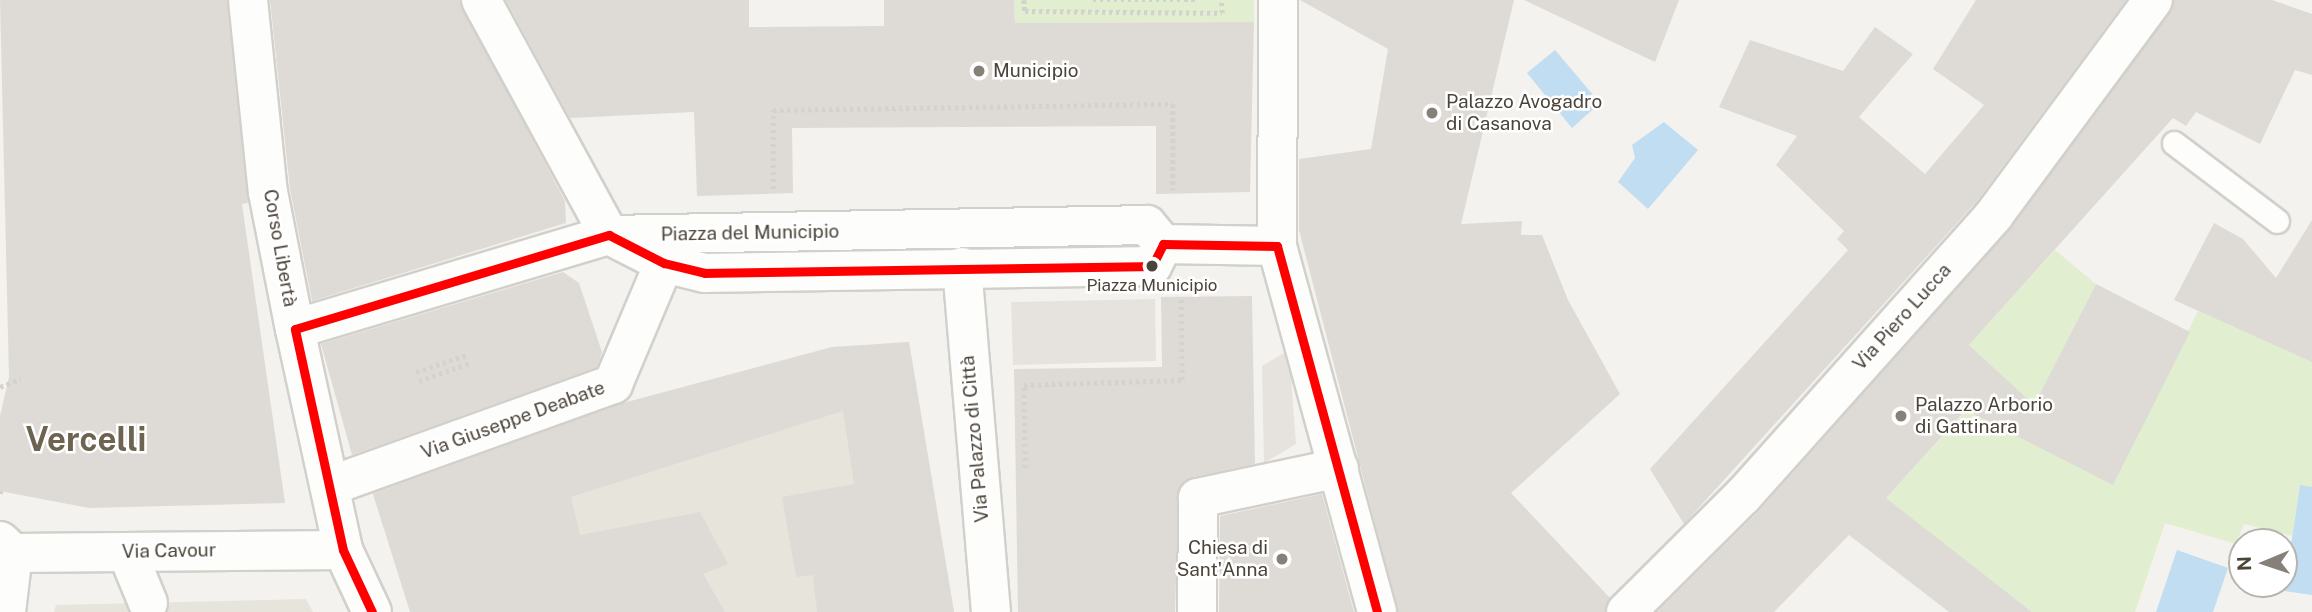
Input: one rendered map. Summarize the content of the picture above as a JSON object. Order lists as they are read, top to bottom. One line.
{"streets":{"street":["Piazza del Municipio","Corso Libertà","Via Piero Lucca","Via Giuseppe Deabate","Via Palazzo di Città","Via Cavour"]},"crossings":[["Piazza del Municipio","Via Giuseppe Deabate"],["Piazza del Municipio","Via Palazzo di Città"],["Corso Libertà","Via Giuseppe Deabate"],["Corso Libertà","Via Cavour"]],"districts":["Vercelli"],"places":["Municipio","Palazzo Avogadro di Casanova","Piazza Municipio","Palazzo Arborio di Gattinara","Chiesa di Sant'Anna"],"north":"left"}
